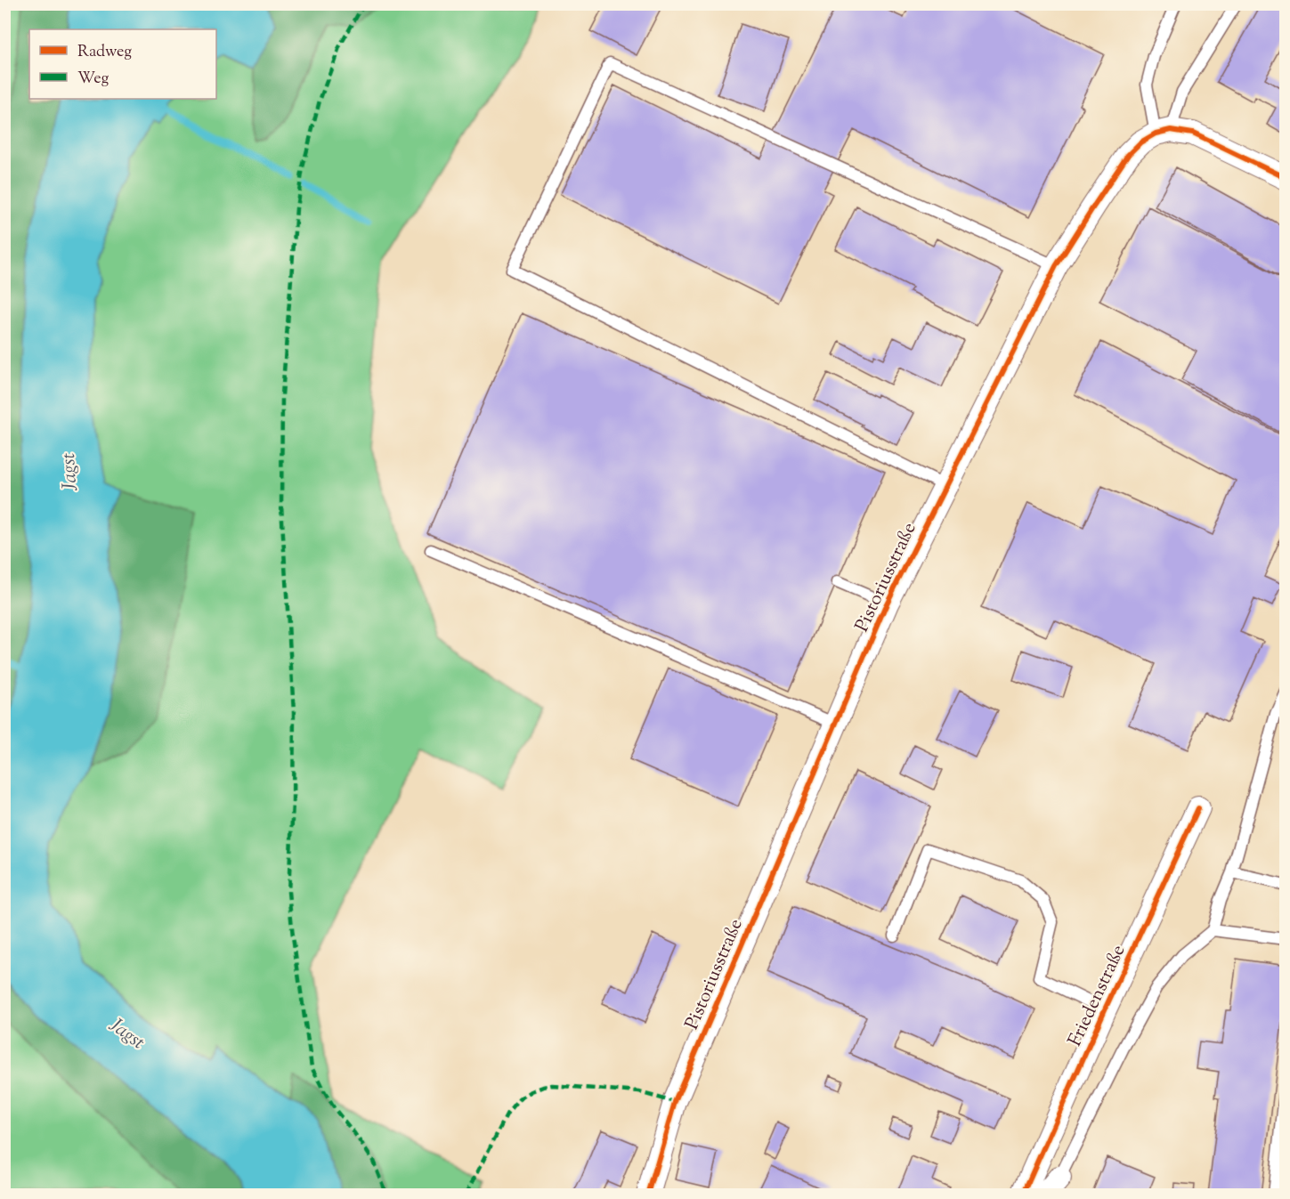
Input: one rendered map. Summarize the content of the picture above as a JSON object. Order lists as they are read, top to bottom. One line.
{"streets":{"street":["Pistoriusstraße","Friedenstraße"]},"water":["Jagst"],"legend":["Radweg","Weg"]}
